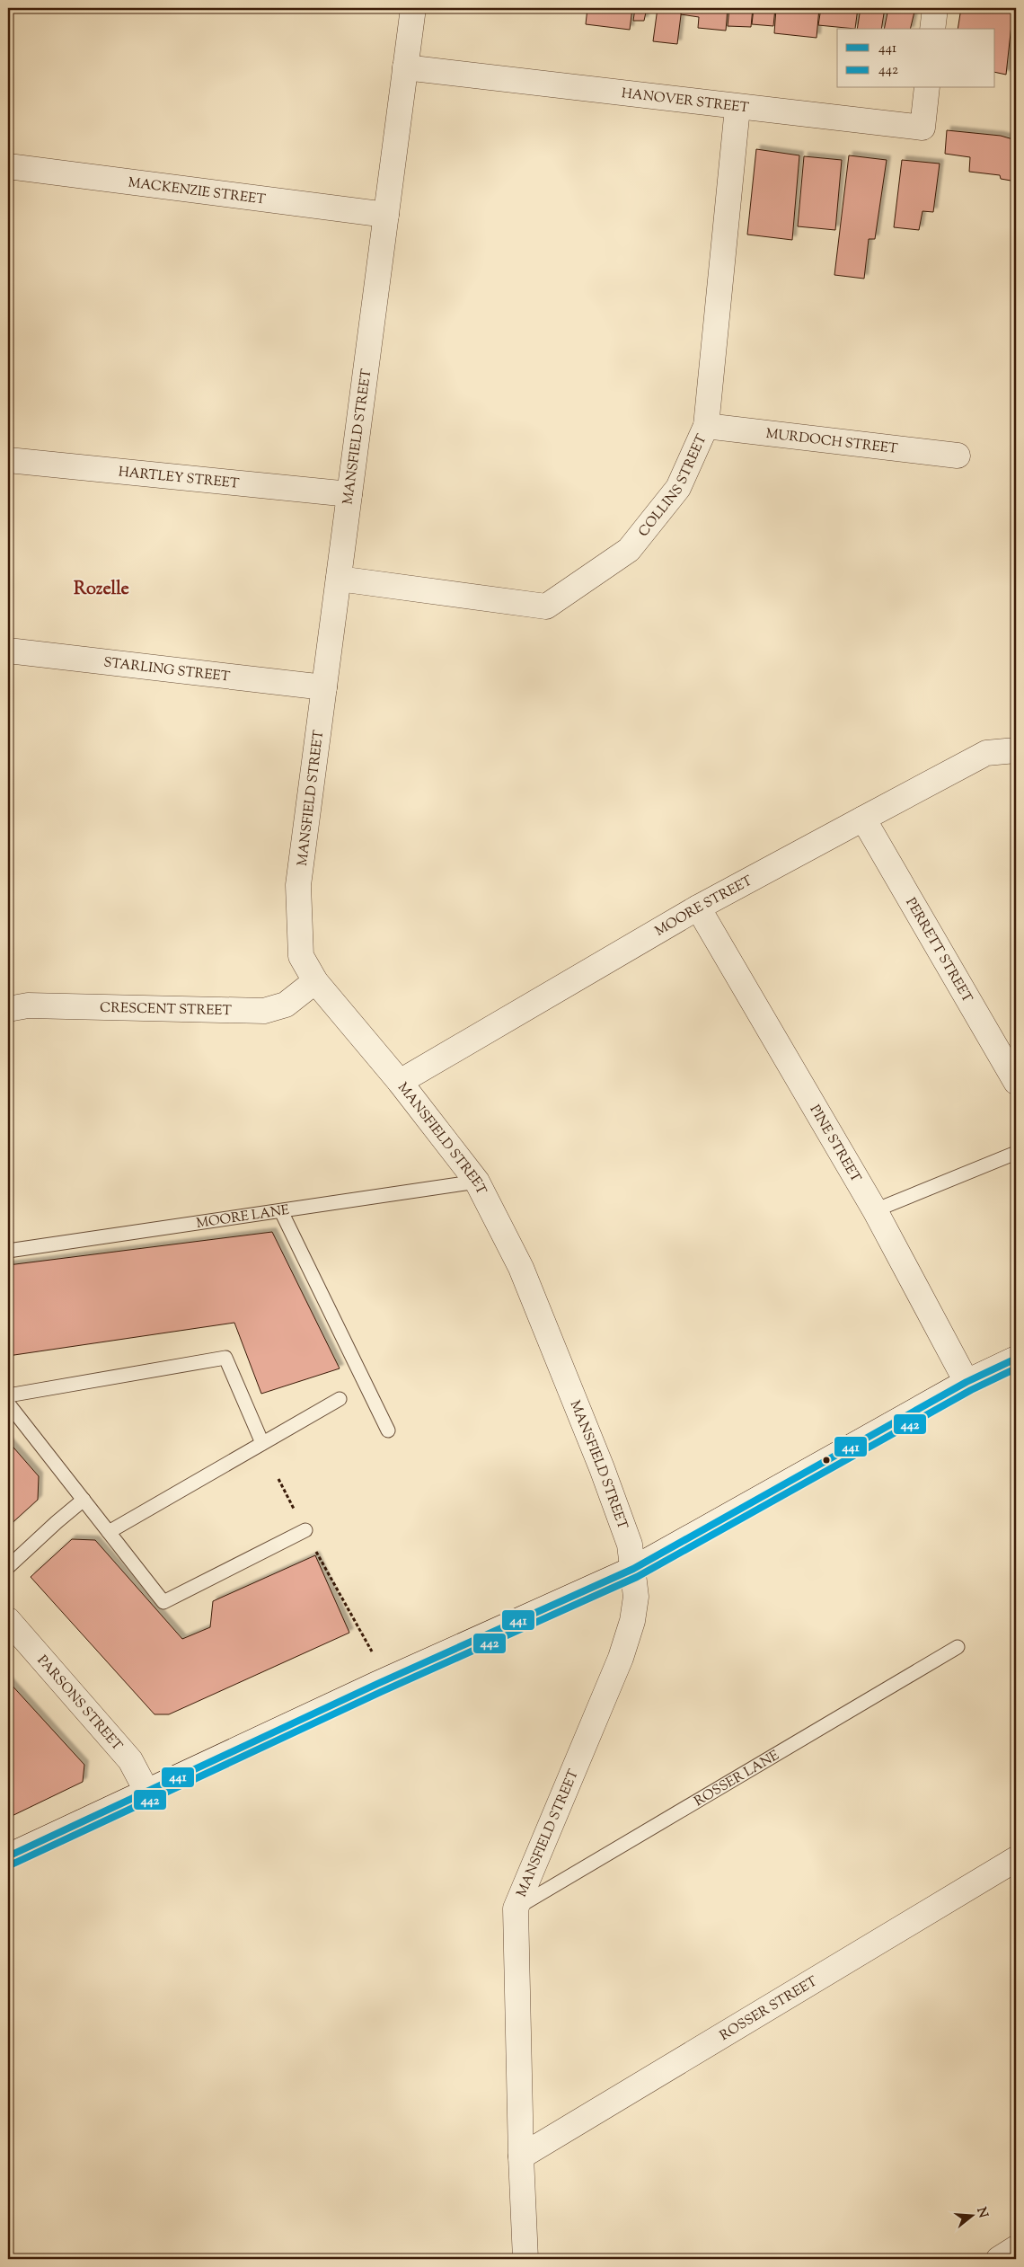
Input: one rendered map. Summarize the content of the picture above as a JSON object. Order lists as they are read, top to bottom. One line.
{"streets":{"street":["HANOVER STREET","MACKENZIE STREET","MANSFIELD STREET","MURDOCH STREET","HARTLEY STREET","COLLINS STREET","STARLING STREET","MOORE STREET","PERRETT STREET","CRESCENT STREET","PINE STREET","PARSONS STREET","ROSSER STREET"],"lane":["MOORE LANE","ROSSER LANE"]},"crossings":[["HANOVER STREET","MANSFIELD STREET"],["HANOVER STREET","COLLINS STREET"],["MACKENZIE STREET","MANSFIELD STREET"],["MANSFIELD STREET","HARTLEY STREET"],["MANSFIELD STREET","COLLINS STREET"],["MANSFIELD STREET","STARLING STREET"],["MANSFIELD STREET","MOORE STREET"],["MANSFIELD STREET","CRESCENT STREET"],["MANSFIELD STREET","MOORE LANE"],["MANSFIELD STREET","ROSSER LANE"],["MANSFIELD STREET","ROSSER STREET"],["MURDOCH STREET","COLLINS STREET"],["MOORE STREET","PERRETT STREET"],["MOORE STREET","PINE STREET"]],"districts":["Rozelle"],"lines":["transit line 441","transit line 442"],"legend":["441","442"],"north":"right"}
